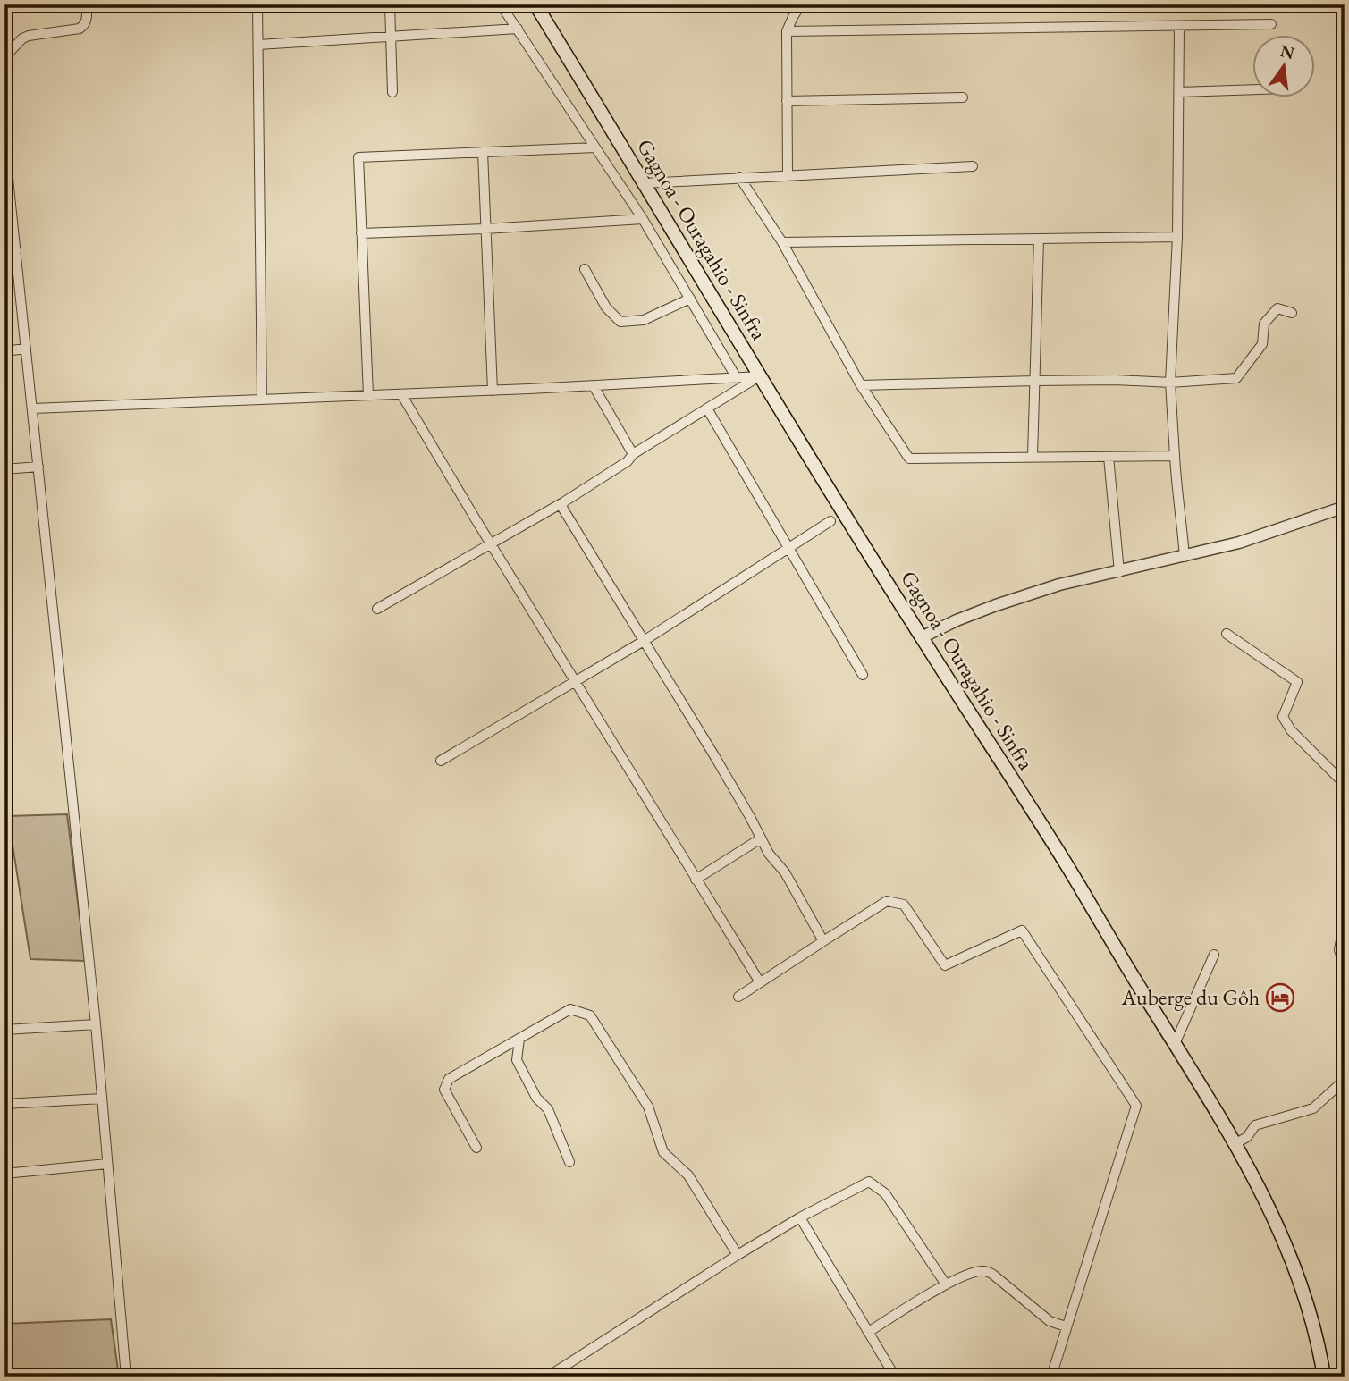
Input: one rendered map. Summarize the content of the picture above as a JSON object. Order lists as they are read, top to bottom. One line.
{"streets":{"main road":["Gagnoa - Ouragahio - Sinfra"]},"places":{"hotel":["Auberge du Gôh"]},"north":"top"}
